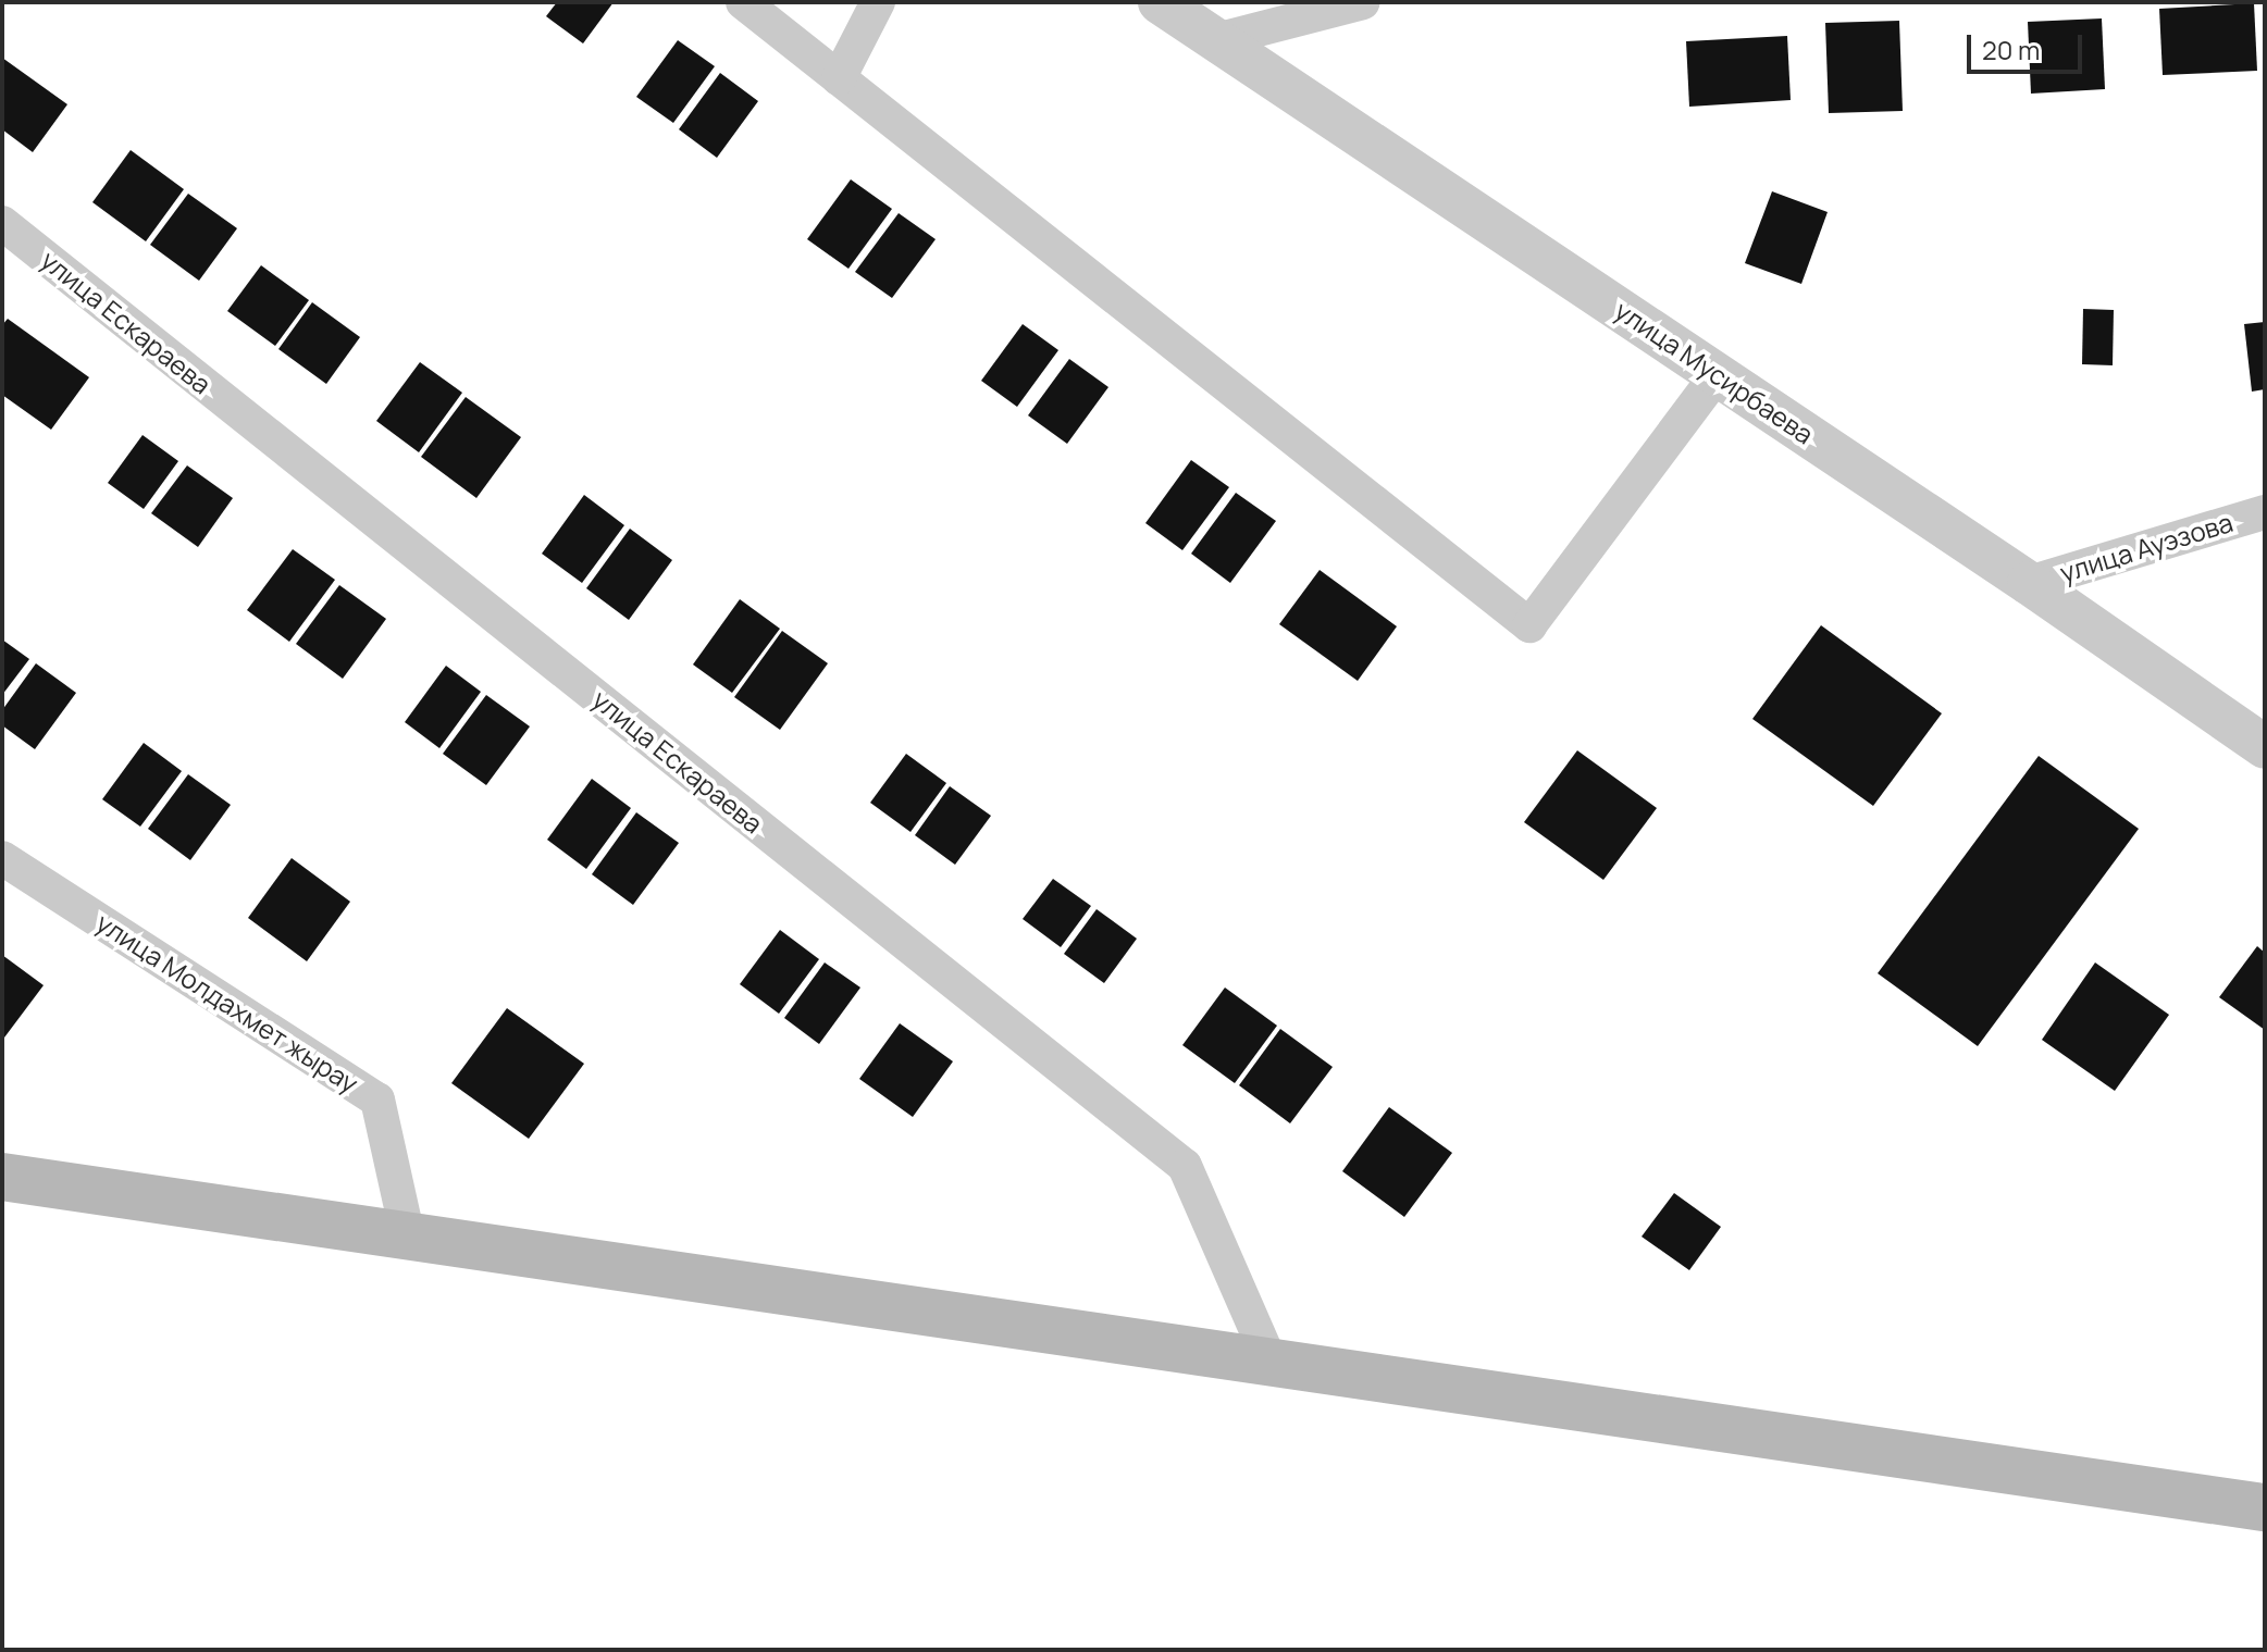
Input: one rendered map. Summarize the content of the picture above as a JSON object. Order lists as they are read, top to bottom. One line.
{"streets":{"street":["улица Ескараева","улица Мусирбаева","улица Ауэзова","улица Молдахмет жырау"]},"crossings":[["улица Мусирбаева","улица Ауэзова"]],"scale_bar":"20 m"}
